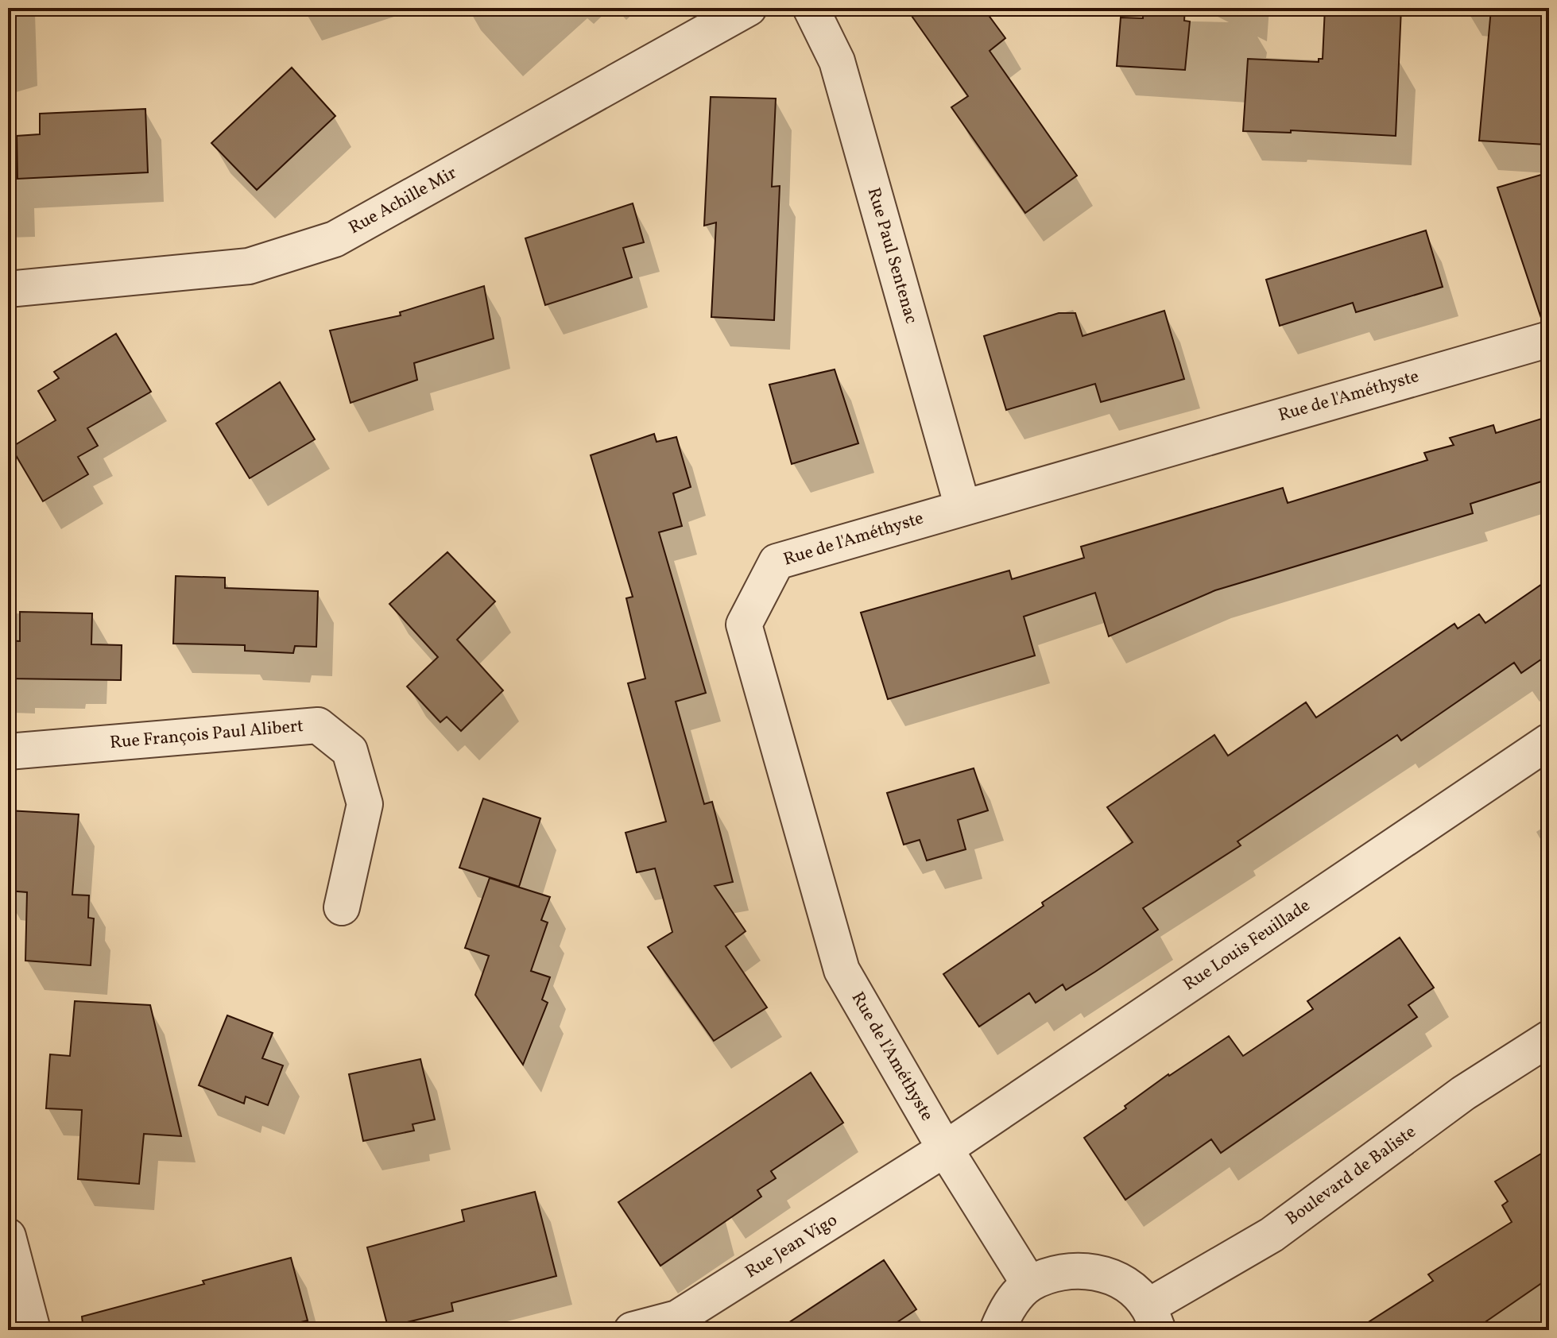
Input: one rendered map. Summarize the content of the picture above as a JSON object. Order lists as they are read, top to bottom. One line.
{"streets":{"street":["Rue Achille Mir","Rue Paul Sentenac","Rue de l'Améthyste","Rue François Paul Alibert","Rue Louis Feuillade","Boulevard de Baliste","Rue Jean Vigo"]},"crossings":[["Rue Paul Sentenac","Rue de l'Améthyste"],["Rue de l'Améthyste","Rue Louis Feuillade"],["Rue de l'Améthyste","Rue Jean Vigo"],["Rue Louis Feuillade","Rue Jean Vigo"]]}
